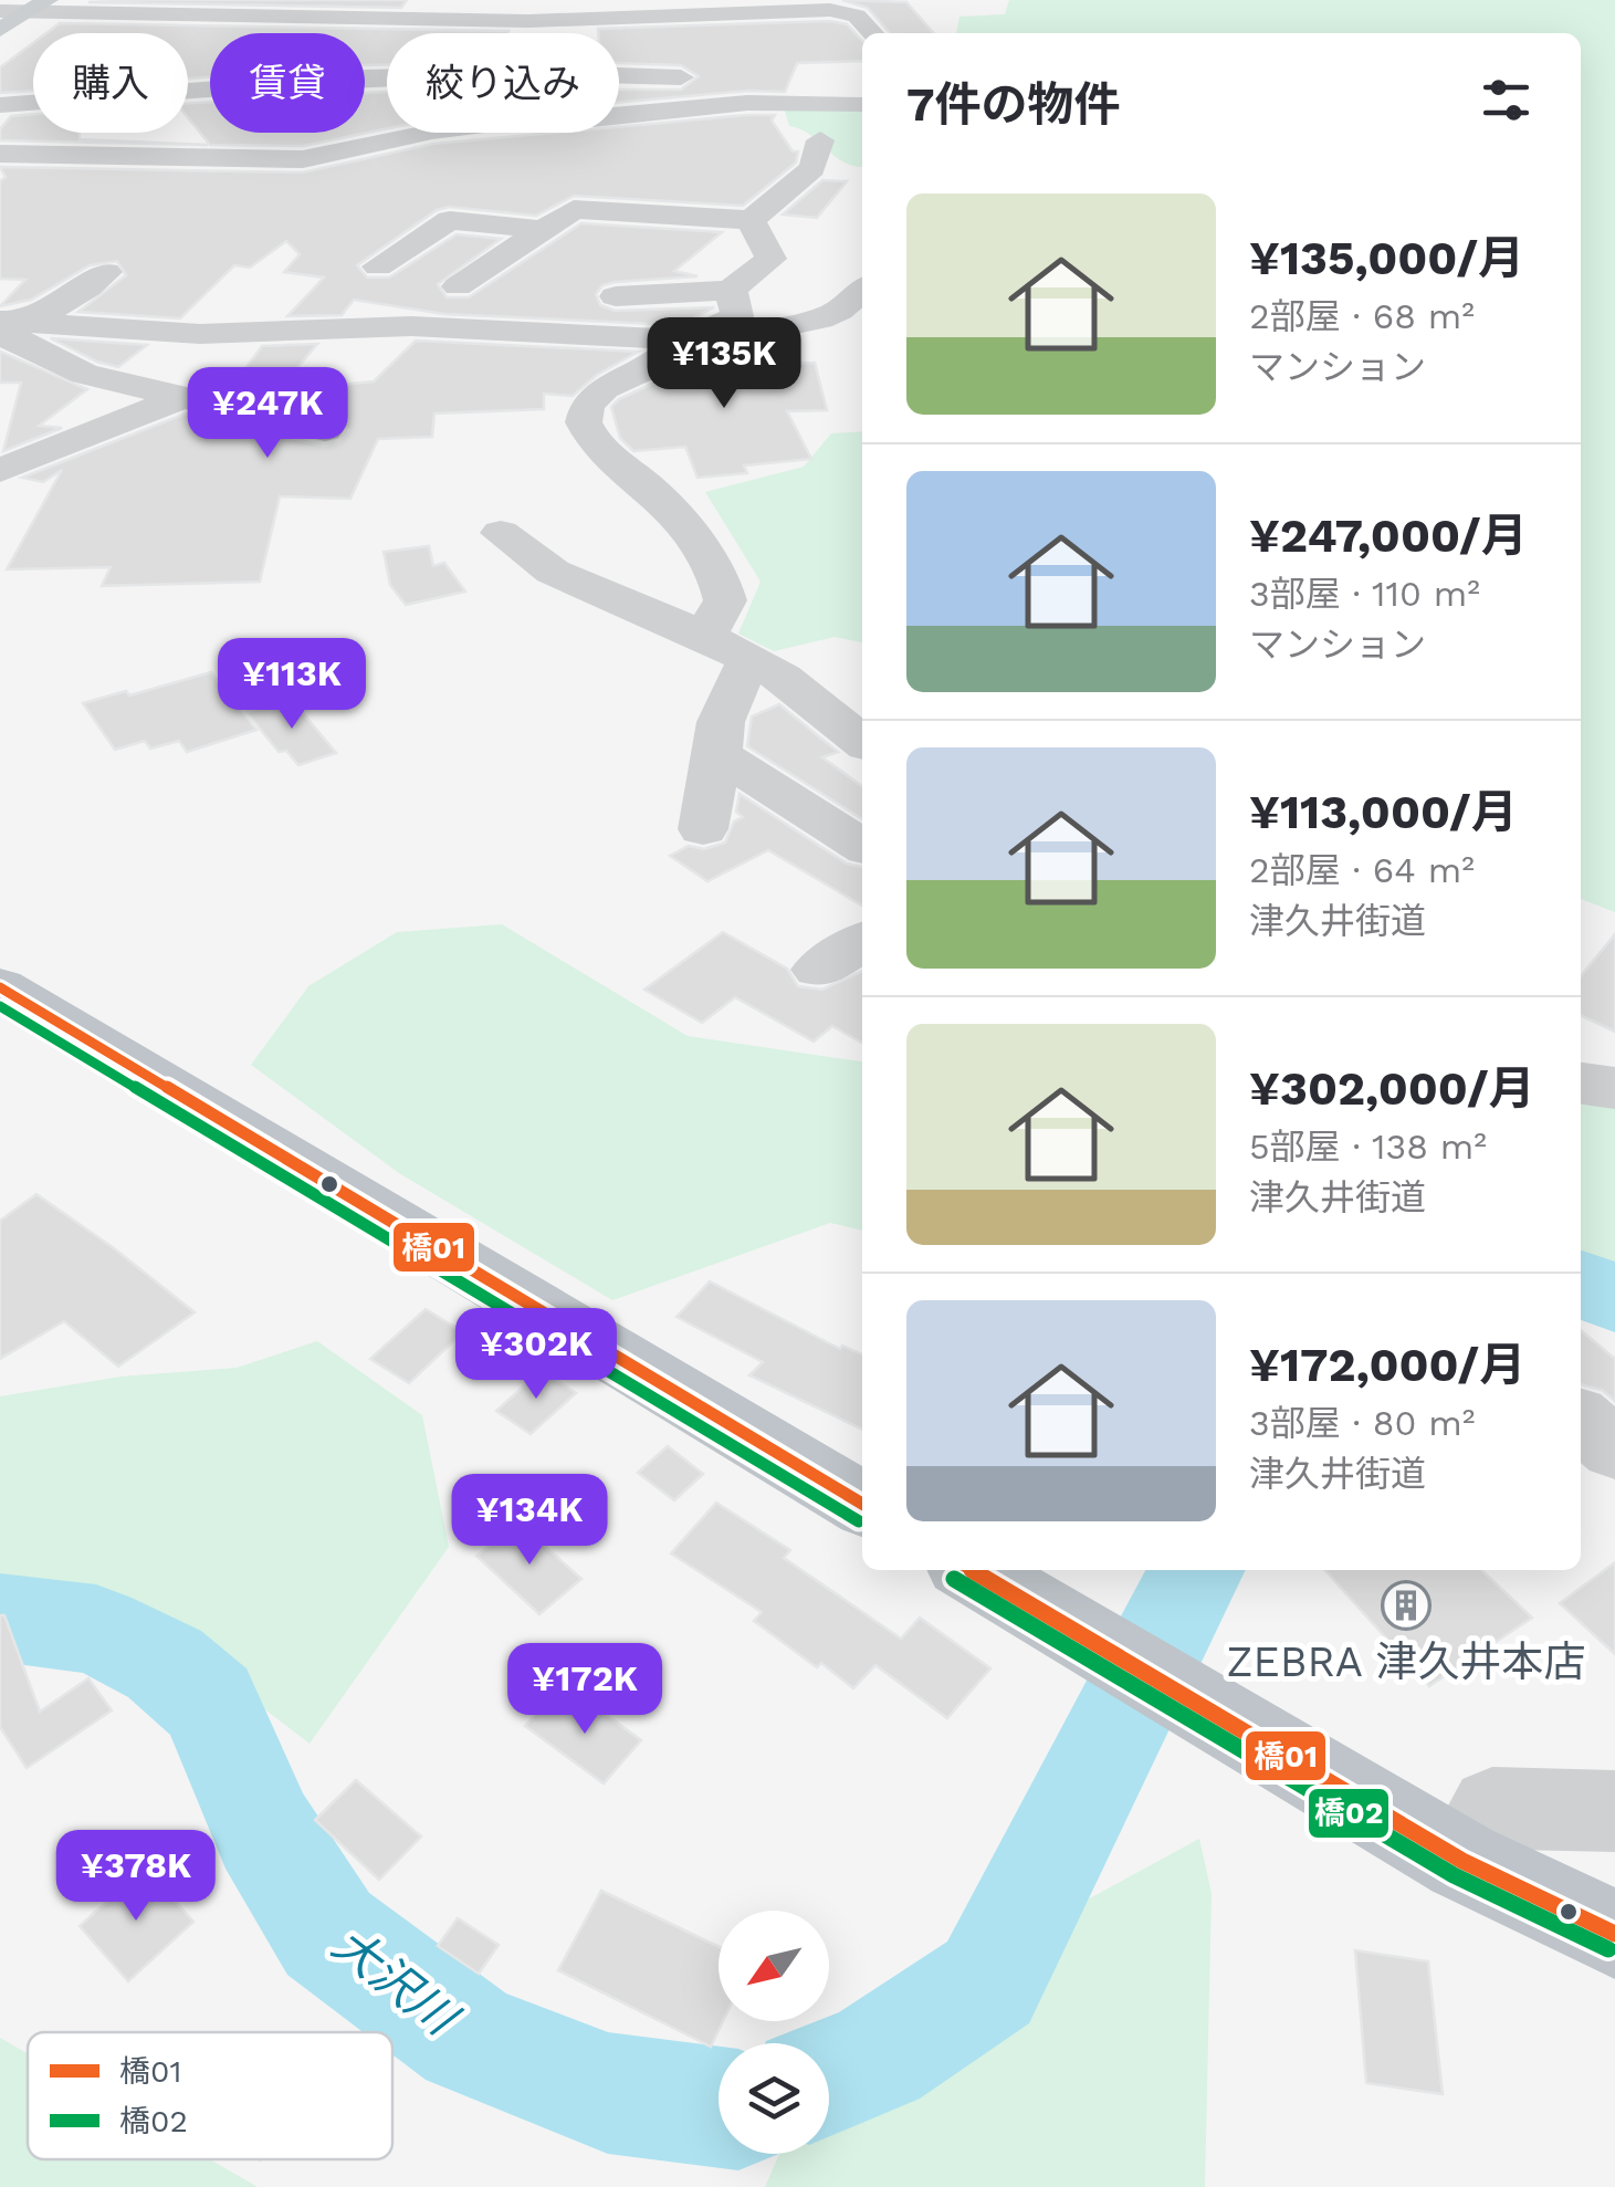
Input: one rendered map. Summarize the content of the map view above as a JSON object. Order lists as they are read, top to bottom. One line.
{"water":["大沢川"],"places":{"building":["ZEBRA 津久井本店"]},"lines":["transit line 橋01","transit line 橋02"],"legend":["橋01","橋02"],"north":"bottom left","page":{"chip":["購入","賃貸","絞り込み"],"heading":"7件の物件","list":[{"name":"¥135,000/月","note":"2部屋 · 68 m² · マンション"},{"name":"¥247,000/月","note":"3部屋 · 110 m² · マンション"},{"name":"¥113,000/月","note":"2部屋 · 64 m² · 津久井街道"},{"name":"¥302,000/月","note":"5部屋 · 138 m² · 津久井街道"},{"name":"¥172,000/月","note":"3部屋 · 80 m² · 津久井街道"}],"price":["¥135K","¥247K","¥113K","¥302K","¥134K","¥172K","¥378K"]}}
